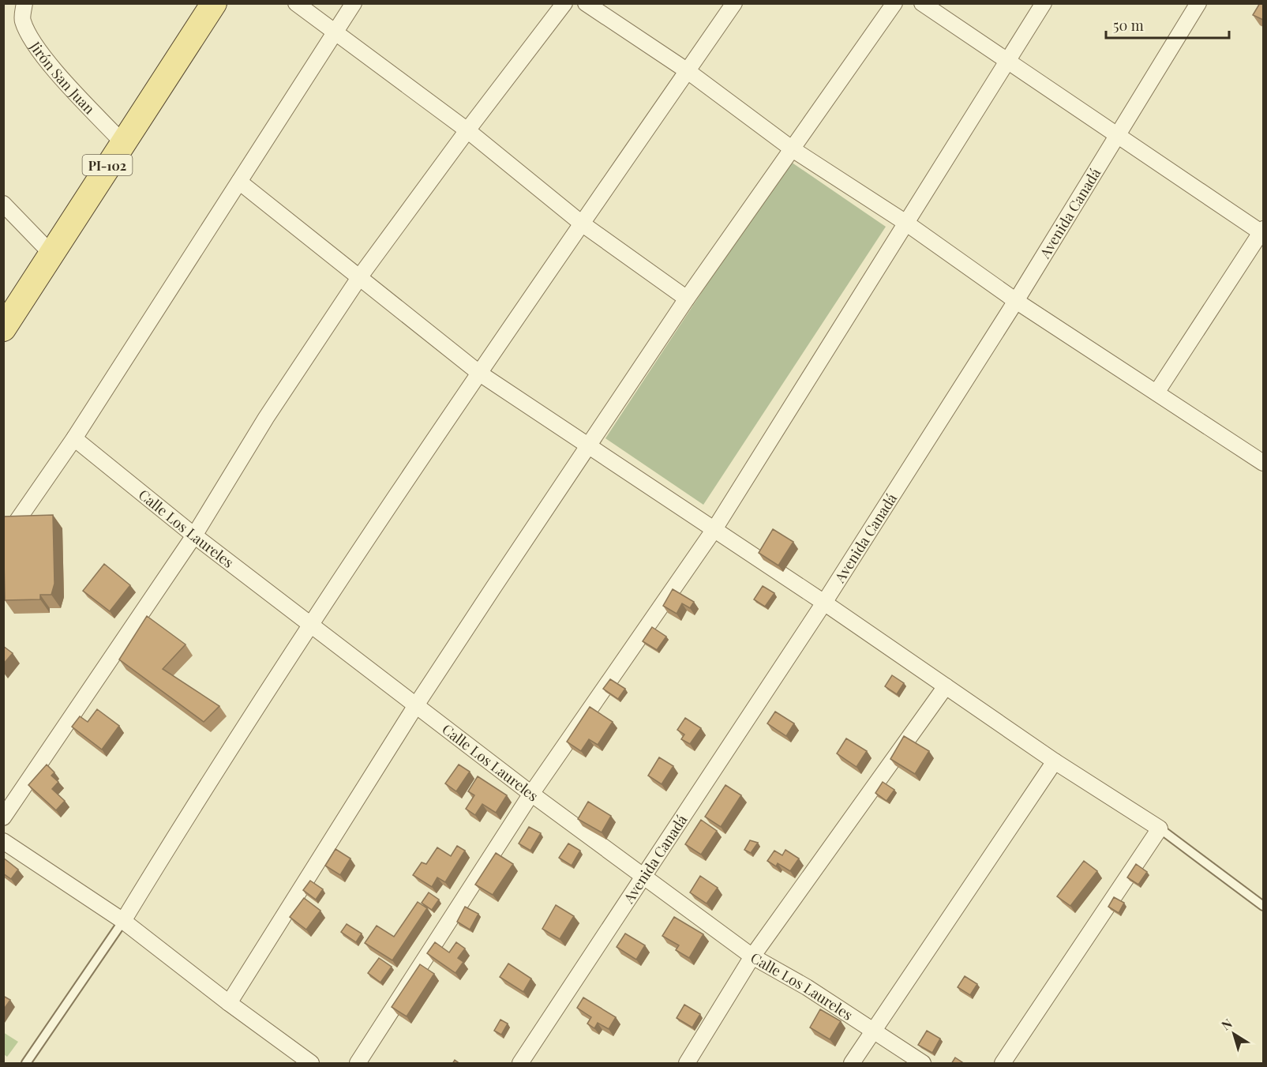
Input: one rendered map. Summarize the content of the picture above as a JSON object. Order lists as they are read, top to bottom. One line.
{"streets":{"main road":["PI-102"],"street":["Jirón San Juan","Avenida Canadá","Calle Los Laureles"]},"crossings":[["Jirón San Juan","PI-102"],["Avenida Canadá","Calle Los Laureles"]],"scale_bar":"50 m","north":"top left"}
